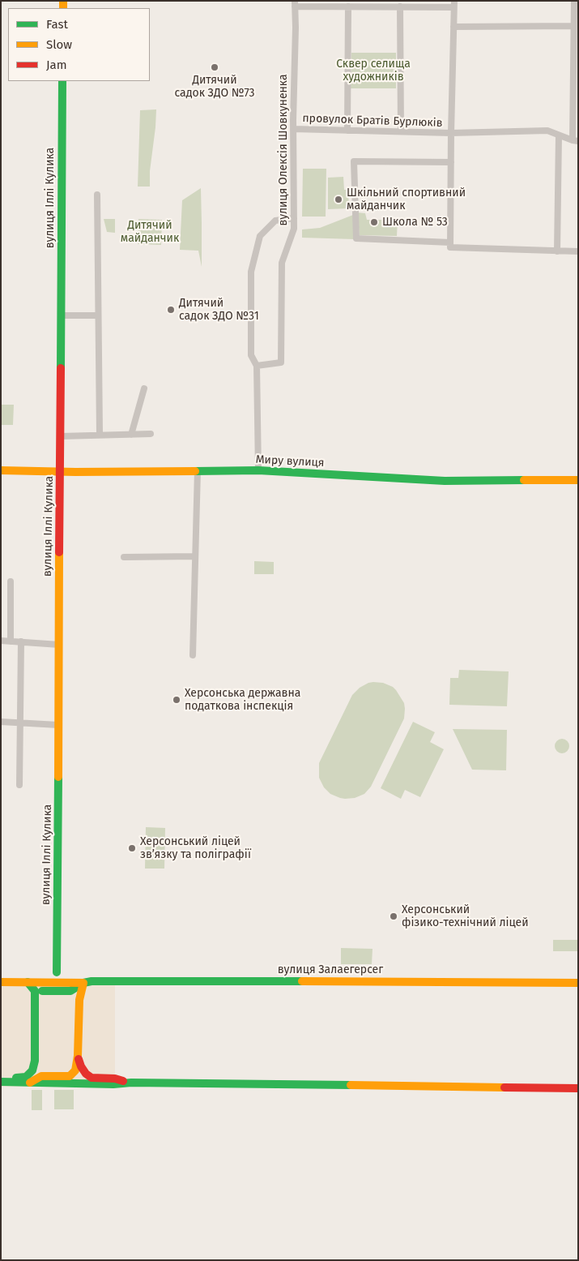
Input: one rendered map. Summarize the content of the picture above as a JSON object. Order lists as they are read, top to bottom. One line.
{"streets":{"street":["провулок Братів Бурлюків","вулиця Олексія Шовкуненка","вулиця Іллі Кулика","Миру вулиця","вулиця Залаегерсег"]},"crossings":[["провулок Братів Бурлюків","вулиця Олексія Шовкуненка"],["вулиця Іллі Кулика","Миру вулиця"]],"parks":["Сквер селища художників","Дитячий майданчик"],"places":["Дитячий садок ЗДО №73","Шкільний спортивний майданчик","Школа № 53","Дитячий садок ЗДО №31","Херсонська державна податкова інспекція","Херсонський ліцей зв’язку та поліграфії","Херсонський фізико-технічний ліцей"],"legend":["Fast","Slow","Jam"]}
